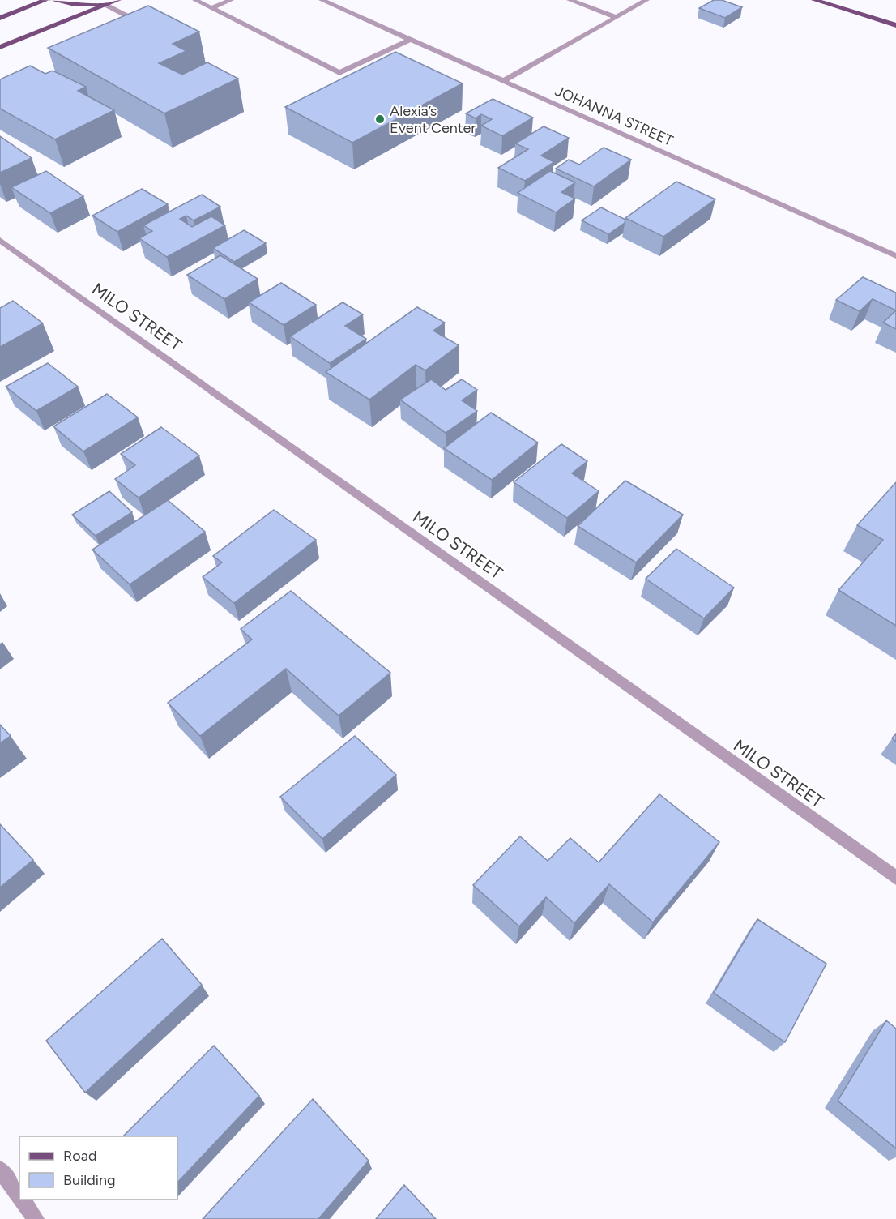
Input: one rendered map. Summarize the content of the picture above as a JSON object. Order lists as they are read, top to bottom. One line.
{"streets":{"street":["JOHANNA STREET","MILO STREET"]},"places":["Alexia’s Event Center"],"legend":["Road","Building"]}
